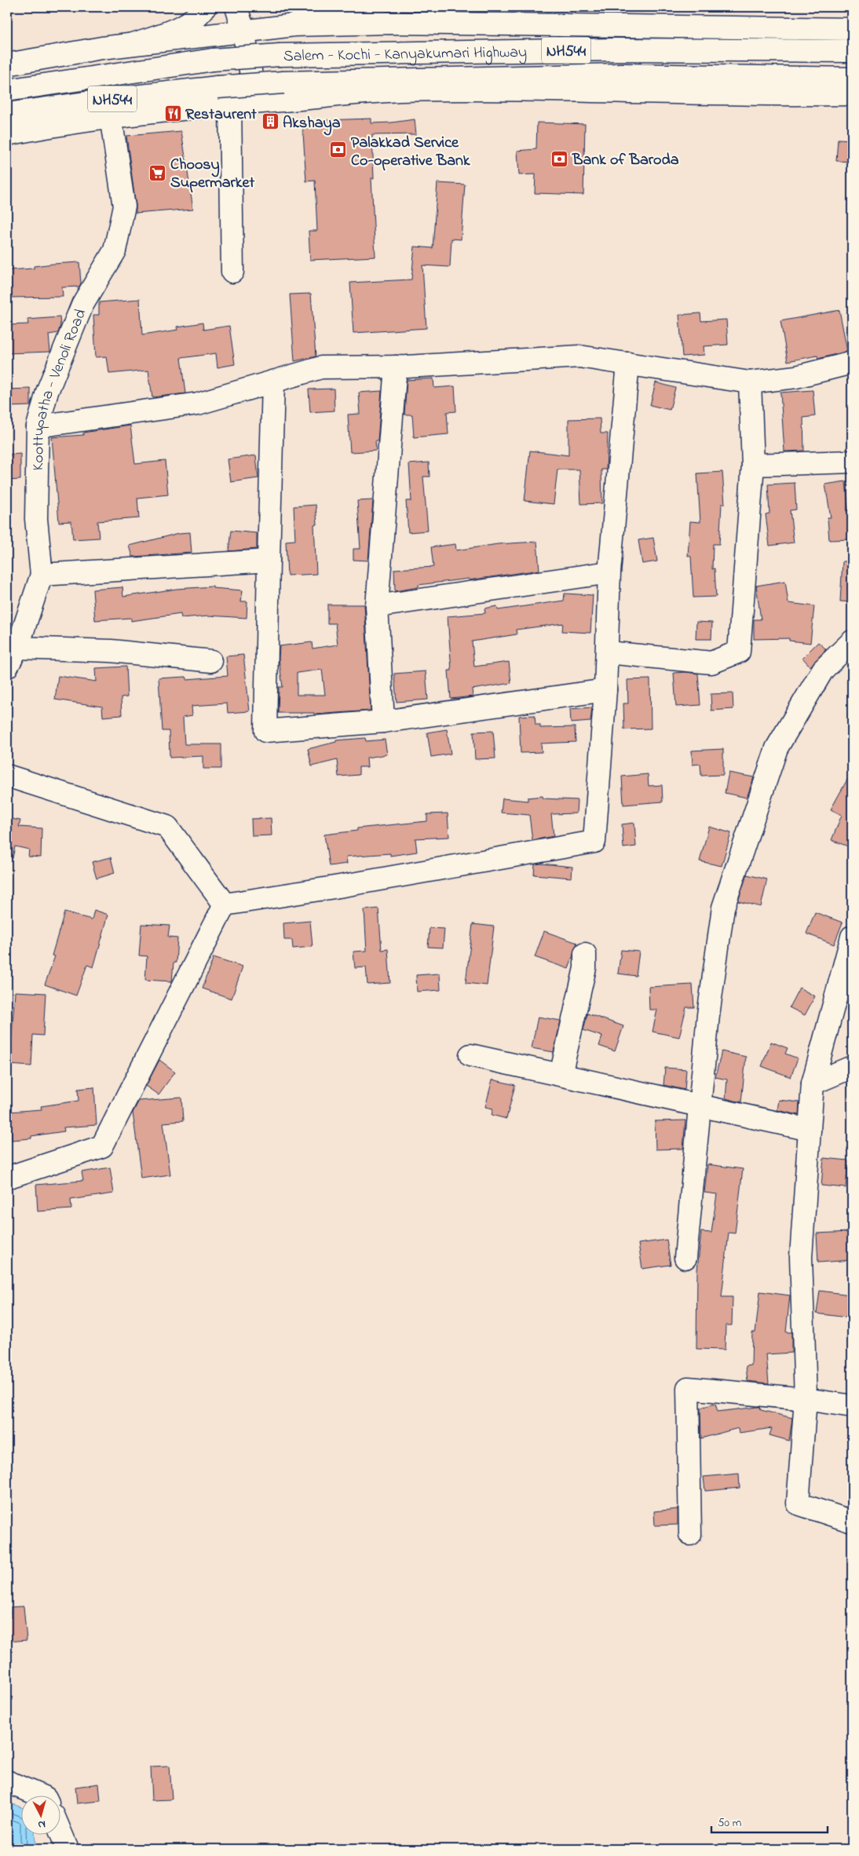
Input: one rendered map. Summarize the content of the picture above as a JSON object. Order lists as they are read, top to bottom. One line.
{"streets":{"main road":["NH544","Salem - Kochi - Kanyakumari Highway","Koottupatha - Venoli Road"]},"places":{"restaurant":["Restaurent"],"building":["Akshaya"],"bank":["Palakkad Service Co-operative Bank","Bank of Baroda"],"supermarket":["Choosy Supermarket"]},"scale_bar":"50 m","north":"bottom"}
